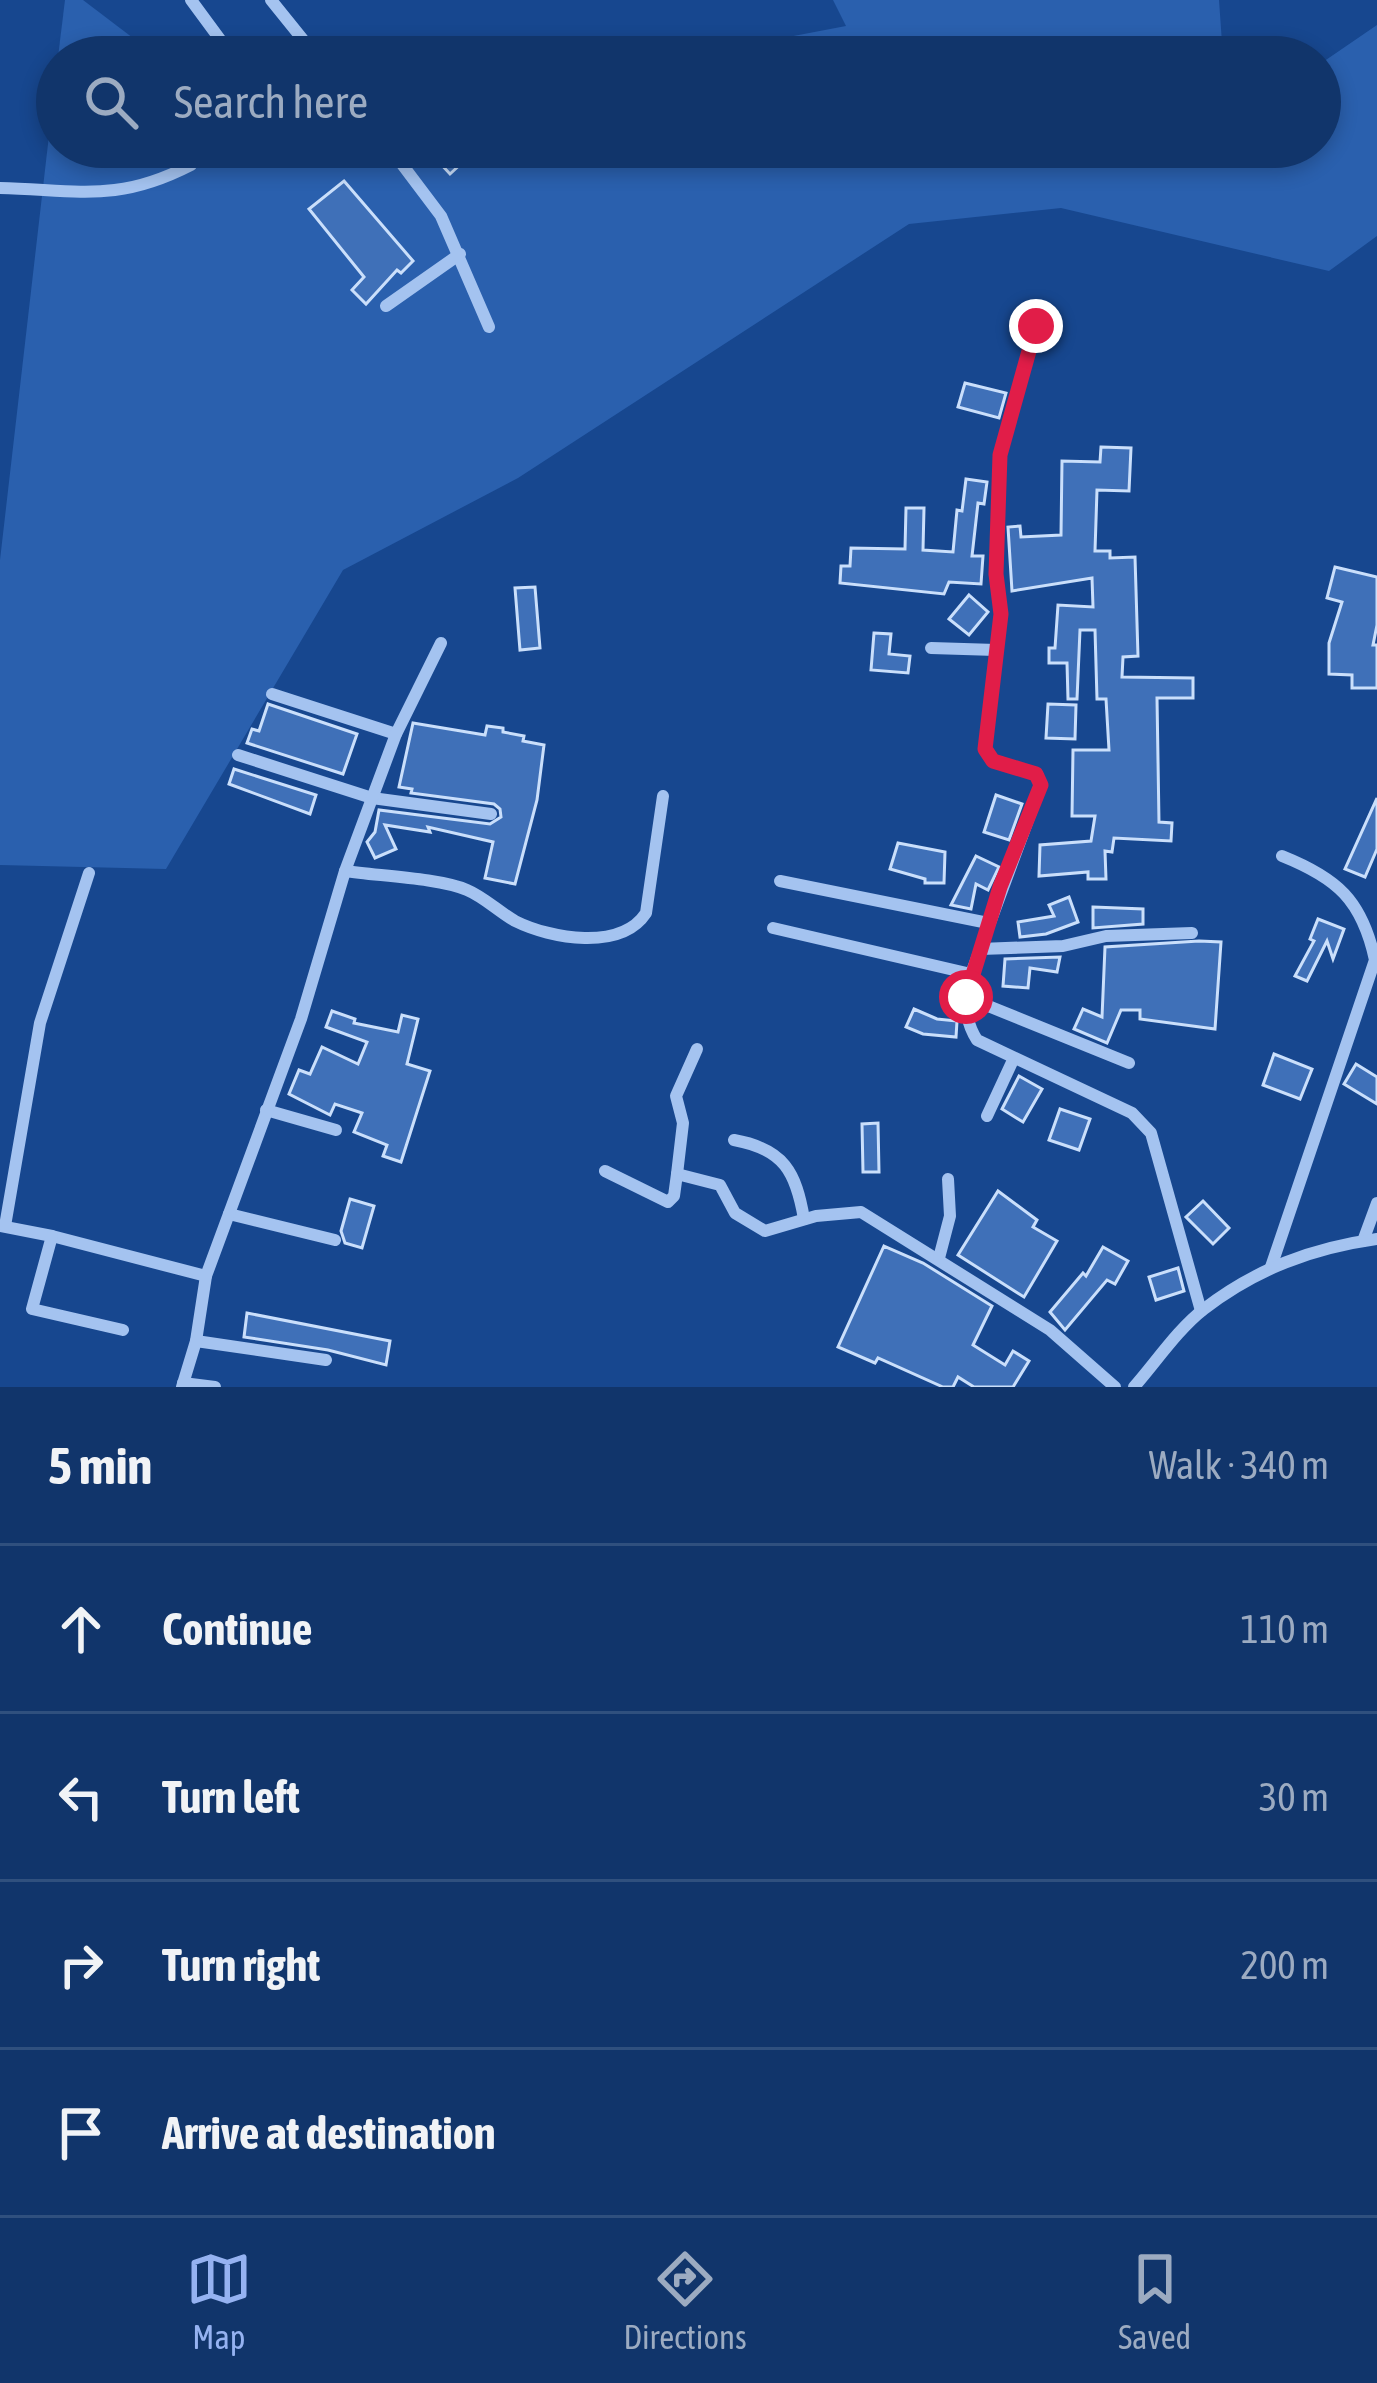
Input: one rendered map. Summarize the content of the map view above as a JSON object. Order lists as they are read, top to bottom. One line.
{"page":{"search":"Search here","heading":["5 min","Walk · 340 m"],"list":[["Continue","110 m"],["Turn left","30 m"],["Turn right","200 m"],"Arrive at destination"],"nav":["Map","Directions","Saved"]}}
